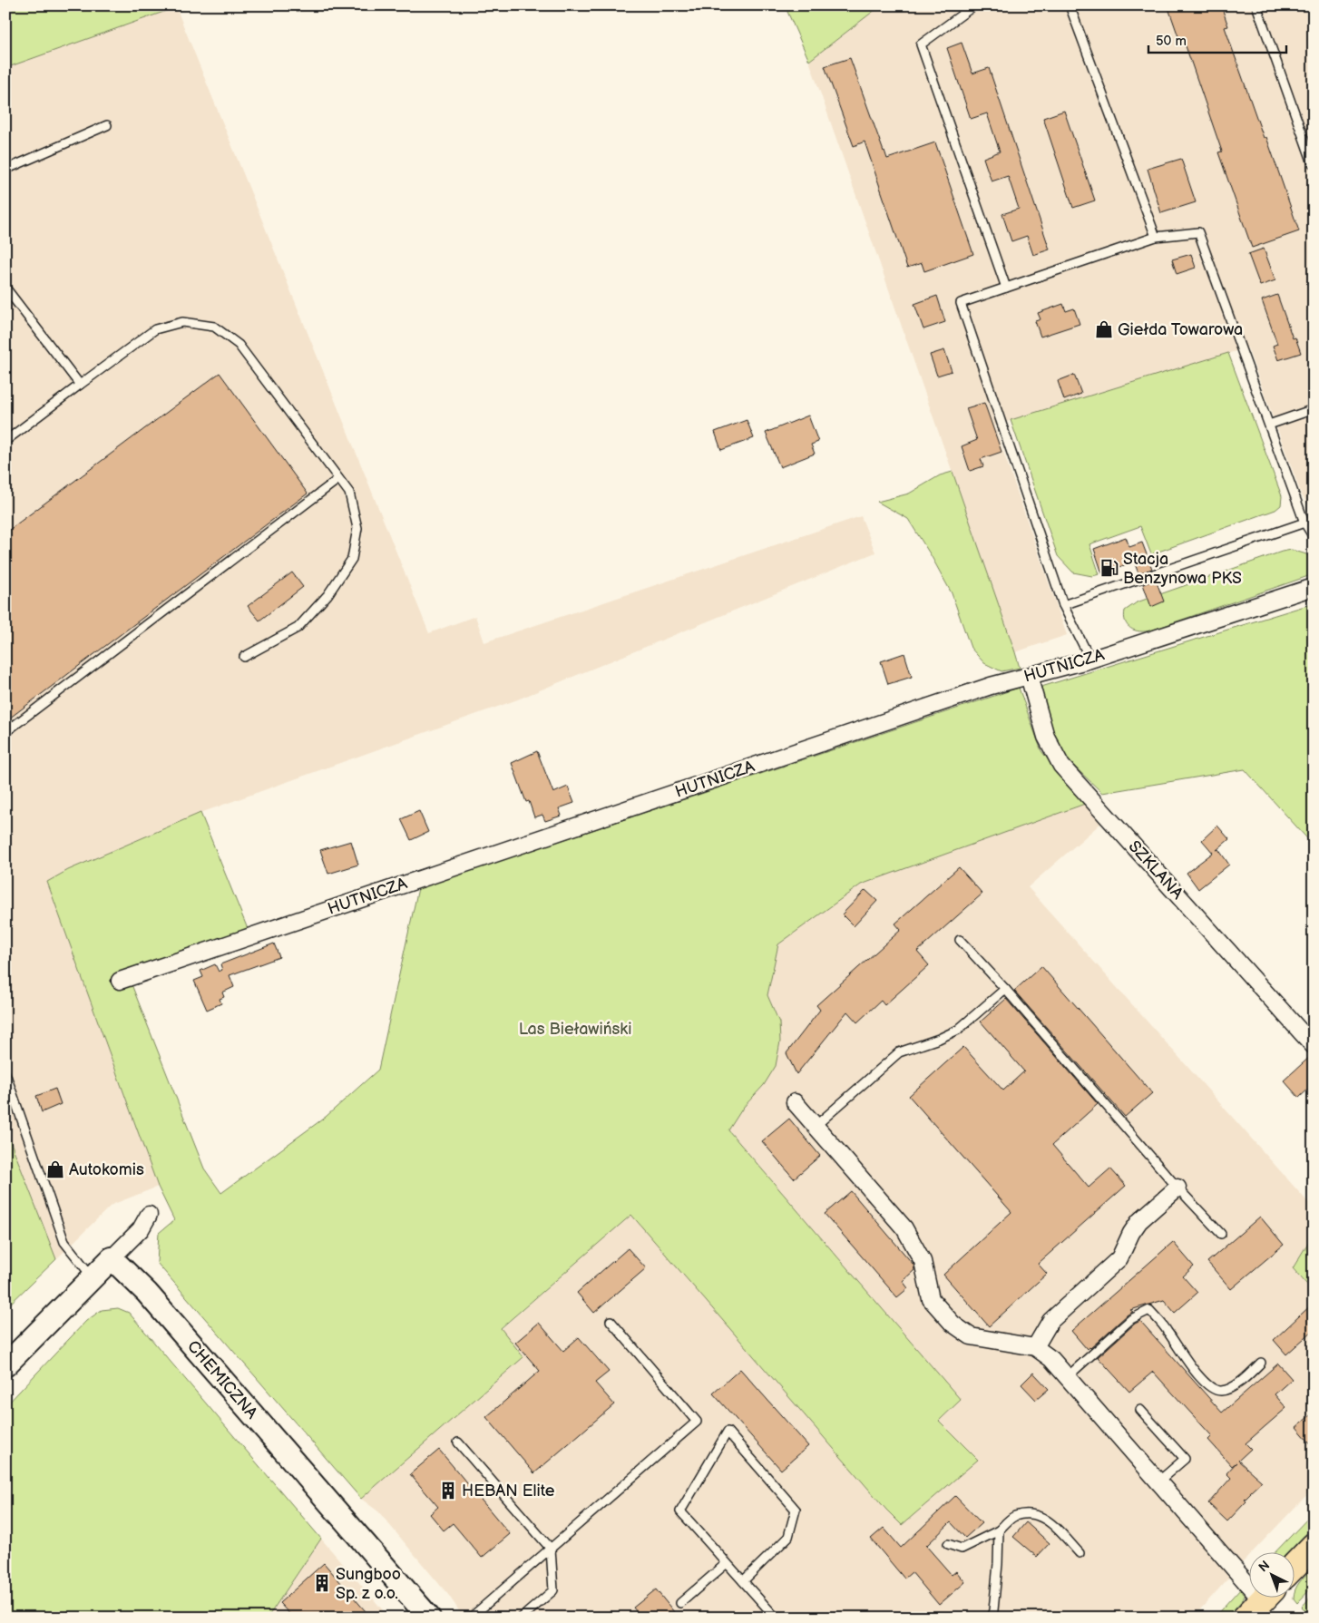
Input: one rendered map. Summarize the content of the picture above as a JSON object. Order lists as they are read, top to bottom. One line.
{"streets":{"street":["HUTNICZA","SZKLANA","CHEMICZNA"]},"crossings":[["HUTNICZA","SZKLANA"]],"parks":["Las Bieławiński"],"places":{"shop":["Giełda Towarowa","Autokomis"],"fuel station":["Stacja Benzynowa PKS"],"building":["HEBAN Elite","Sungboo Sp. z o.o."]},"scale_bar":"50 m","north":"top left"}
